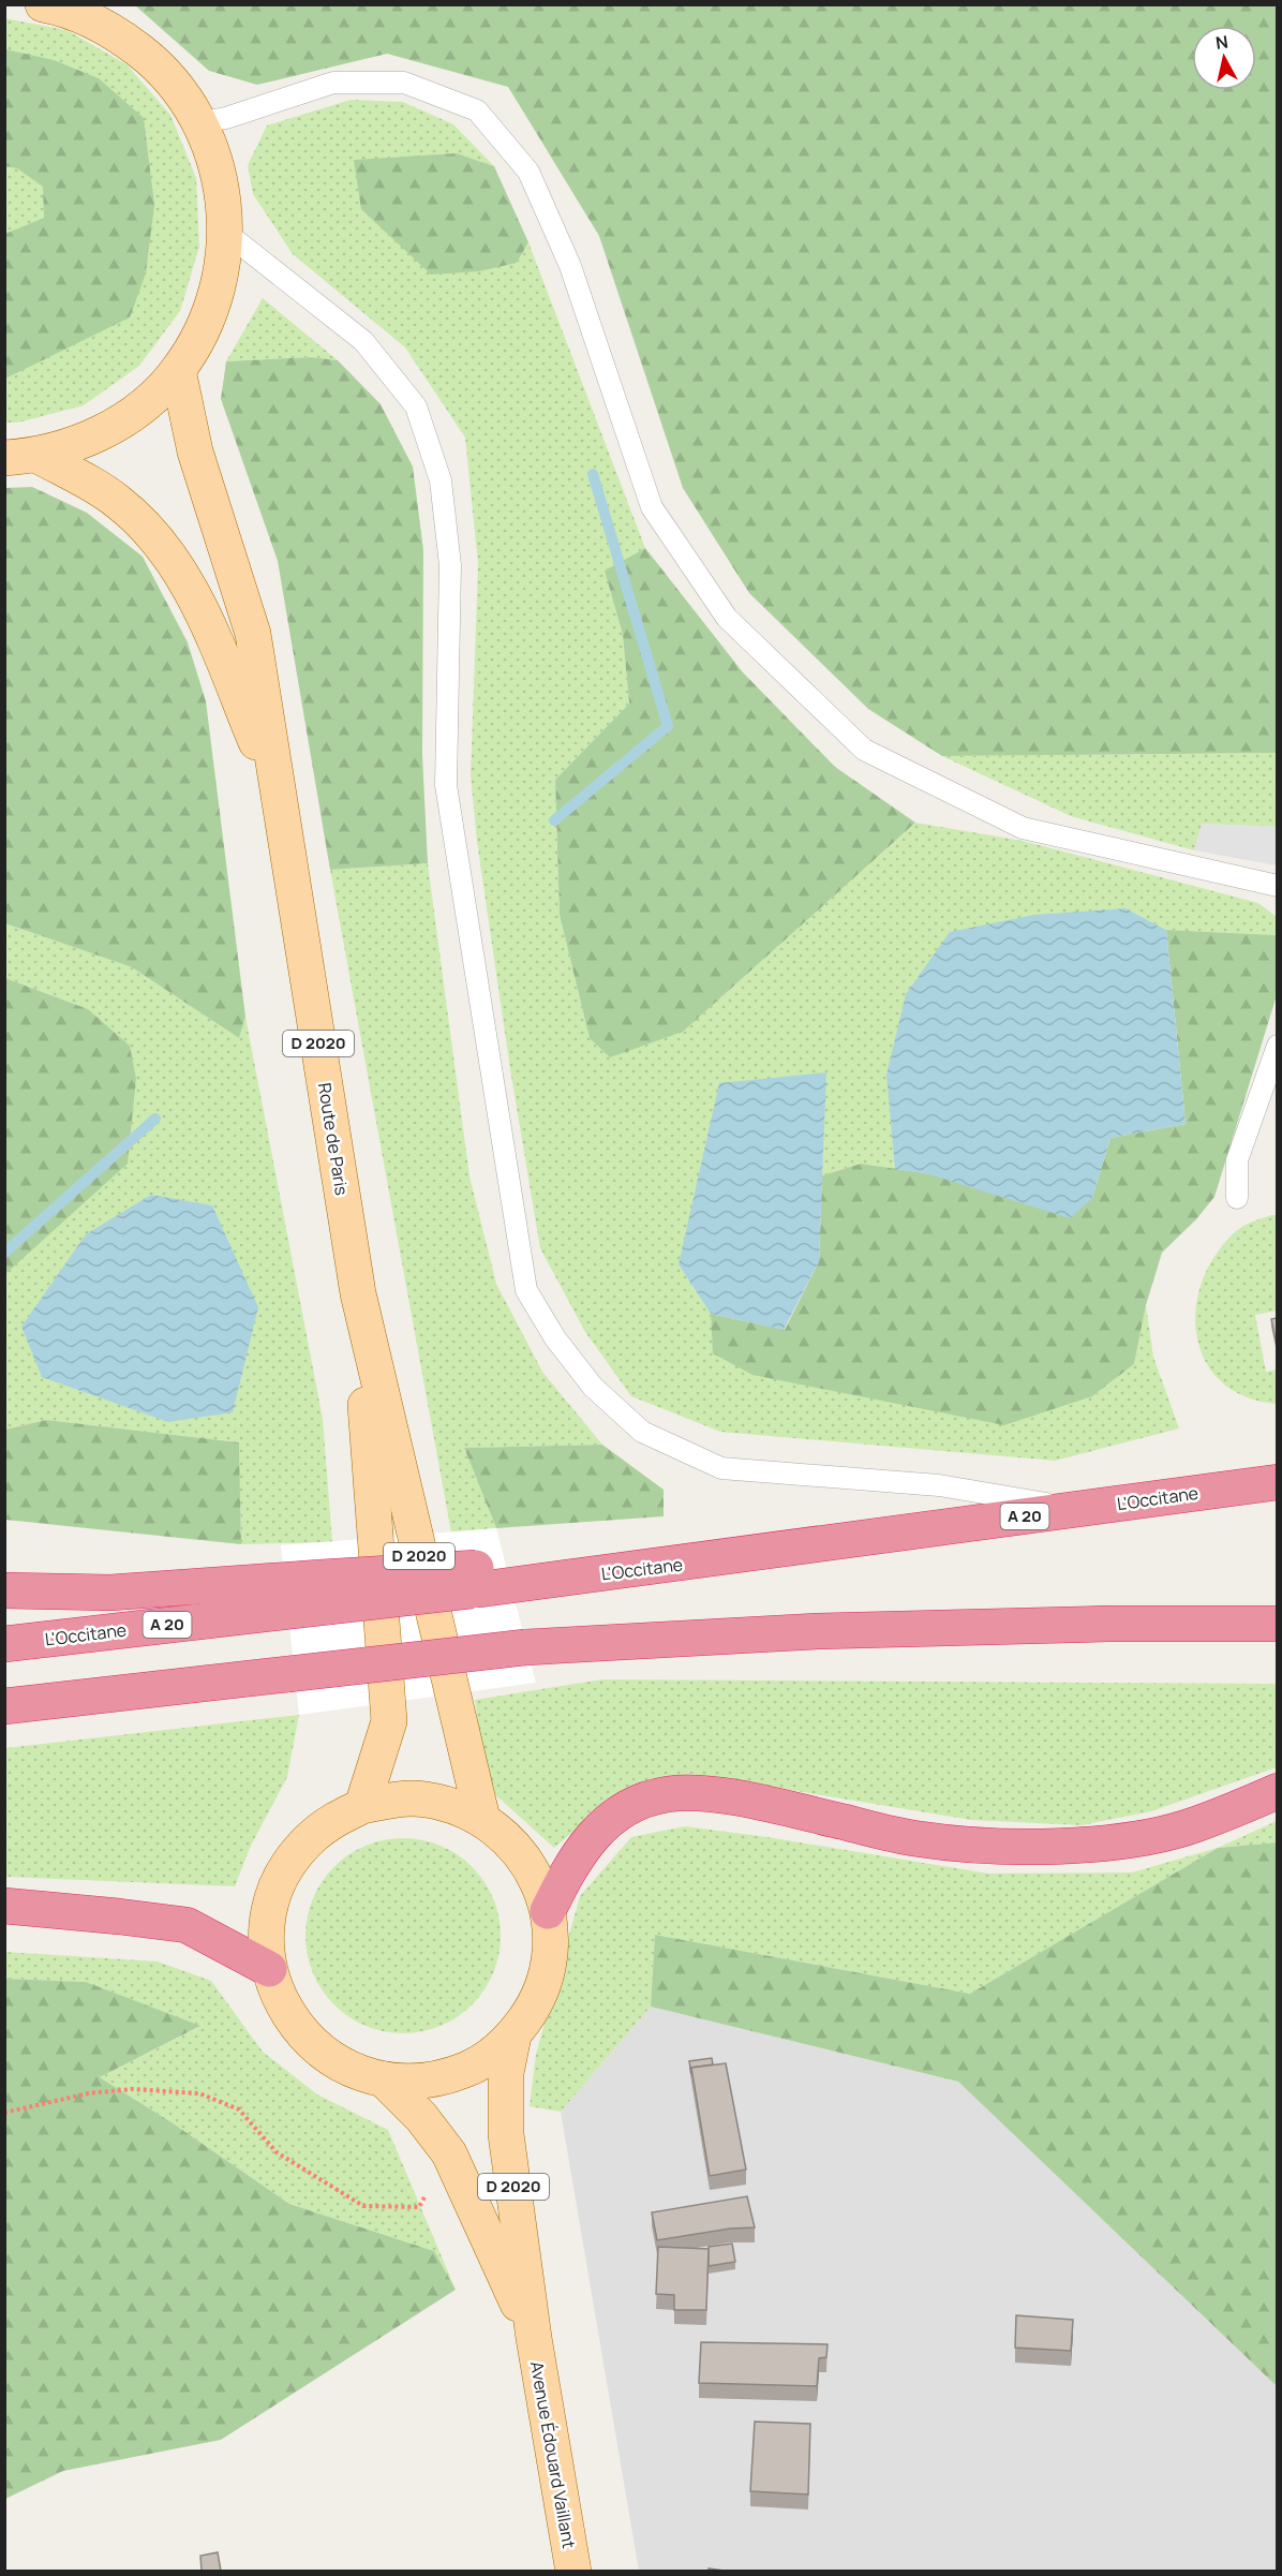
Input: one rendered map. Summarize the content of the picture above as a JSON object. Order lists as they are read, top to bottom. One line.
{"streets":{"highway":["L'Occitane","A 20"],"main road":["D 2020","Route de Paris","Avenue Édouard Vaillant"]},"crossings":[["D 2020","Route de Paris"],["D 2020","Avenue Édouard Vaillant"]],"north":"top"}
